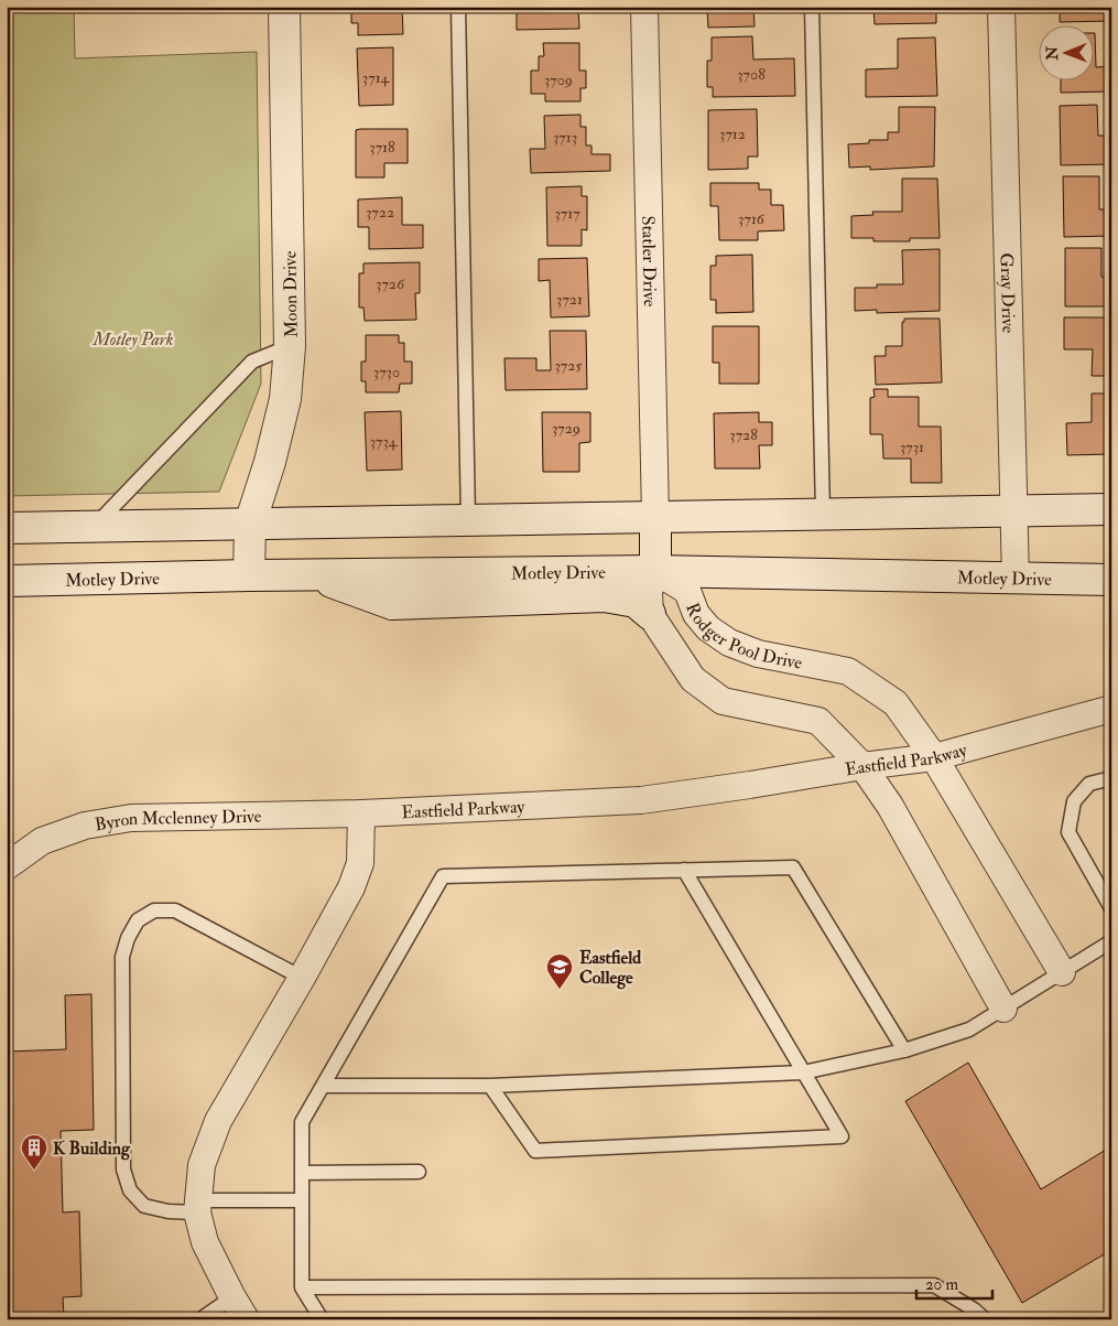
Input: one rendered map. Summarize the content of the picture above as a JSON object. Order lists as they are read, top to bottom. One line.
{"streets":{"main road":["Moon Drive","Motley Drive"],"street":["Statler Drive","Gray Drive","Rodger Pool Drive","Eastfield Parkway","Byron Mcclenney Drive"]},"crossings":[["Gray Drive","Motley Drive"],["Moon Drive","Motley Drive"],["Motley Drive","Rodger Pool Drive"],["Rodger Pool Drive","Eastfield Parkway"],["Eastfield Parkway","Byron Mcclenney Drive"]],"parks":["Motley Park"],"places":{"school or university":["Eastfield College"],"building":["K Building"]},"house_numbers":["3708","3714","3709","3712","3713","3718","3722","3717","3716","3726","3721","3725","3730","3729","3728","3734","3731"],"scale_bar":"20 m","north":"left"}
